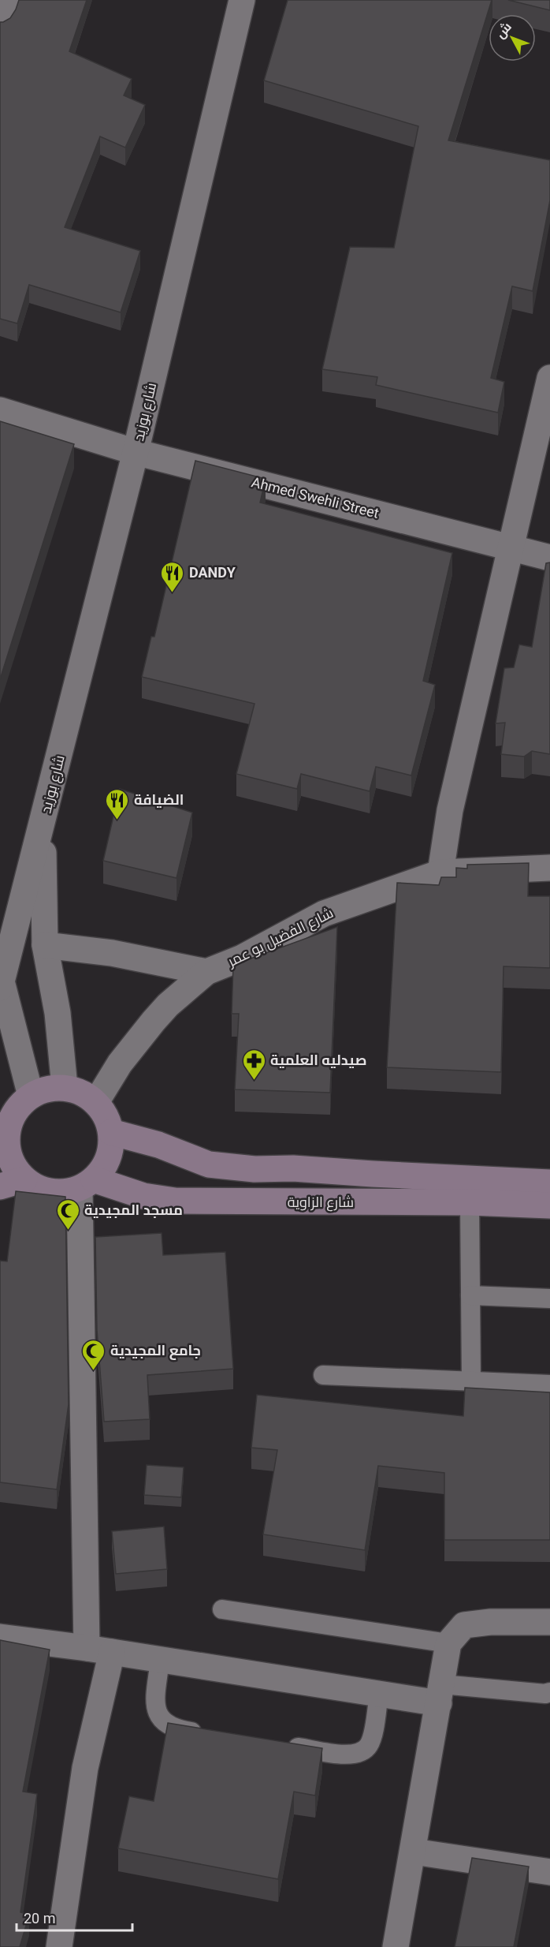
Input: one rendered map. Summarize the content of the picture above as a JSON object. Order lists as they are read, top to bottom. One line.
{"streets":{"main road":["شارع الزاوية"],"street":["شارع بوزيد","Ahmed Swehli Street","شارع الفضيل بو عمر"]},"crossings":[["شارع بوزيد","Ahmed Swehli Street"],["شارع الفضيل بو عمر","شارع الزاوية"]],"places":{"restaurant":["DANDY","الضيافة"],"pharmacy":["صيدليه العلمية"],"mosque":["مسجد المجيدية","جامع المجيدية"]},"scale_bar":"20 m","north":"top left"}
